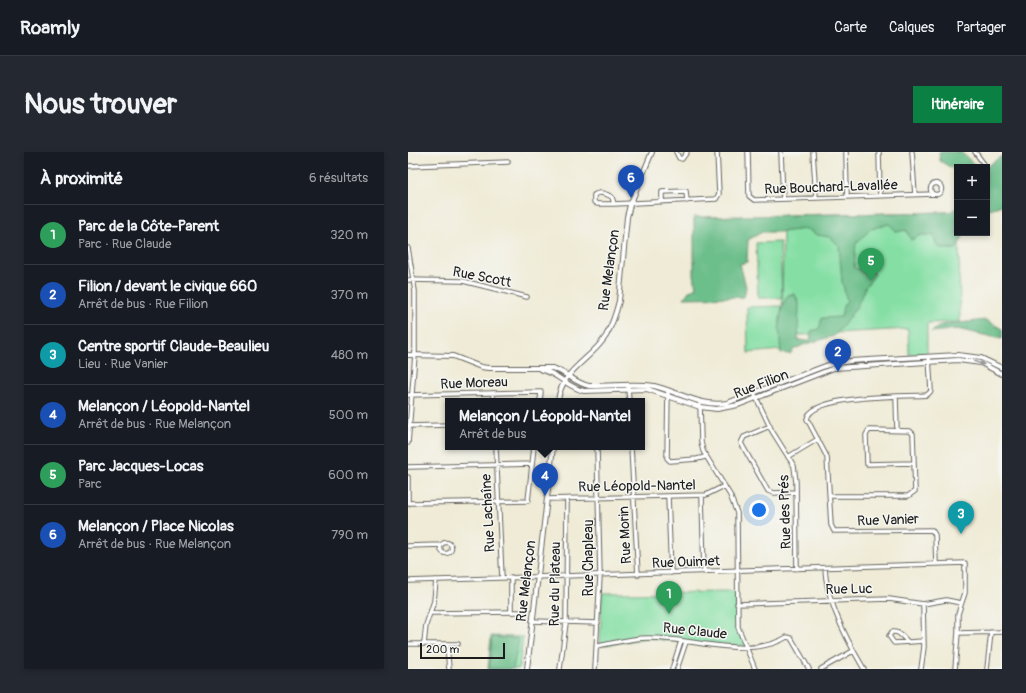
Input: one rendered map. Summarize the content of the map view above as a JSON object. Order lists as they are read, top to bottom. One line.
{"streets":{"street":["Rue Bouchard-Lavallée","Rue Melançon","Rue Scott","Rue Moreau","Rue Filion","Rue Léopold-Nantel","Rue des Prés","Rue Lachaîne","Rue Vanier","Rue Morin","Rue Chapleau","Rue Ouimet","Rue du Plateau","Rue Luc","Rue Claude"]},"crossings":[["Rue Melançon","Rue Filion"],["Rue Melançon","Rue Léopold-Nantel"],["Rue Melançon","Rue Ouimet"],["Rue Filion","Rue des Prés"],["Rue Léopold-Nantel","Rue Morin"],["Rue Léopold-Nantel","Rue Chapleau"],["Rue Léopold-Nantel","Rue du Plateau"],["Rue des Prés","Rue Ouimet"],["Rue Lachaîne","Rue Ouimet"],["Rue Vanier","Rue Ouimet"],["Rue Morin","Rue Ouimet"],["Rue Chapleau","Rue Ouimet"],["Rue Chapleau","Rue Claude"],["Rue Ouimet","Rue du Plateau"],["Rue Ouimet","Rue Luc"]],"scale_bar":"200 m","page":{"header":"Roamly","nav":["Carte","Calques","Partager"],"buttons":"Itinéraire","title":"Nous trouver","heading":["À proximité","6 résultats"],"map_buttons":["+","−"],"pins":["6","5","2","4","3","1"],"list":[{"mark":"1","name":"Parc de la Côte-Parent","note":"Parc · Rue Claude","value":"320 m"},{"mark":"2","name":"Filion / devant le civique 660","note":"Arrêt de bus · Rue Filion","value":"370 m"},{"mark":"3","name":"Centre sportif Claude-Beaulieu","note":"Lieu · Rue Vanier","value":"480 m"},{"mark":"4","name":"Melançon / Léopold-Nantel","note":"Arrêt de bus · Rue Melançon","value":"500 m"},{"mark":"5","name":"Parc Jacques-Locas","note":"Parc","value":"600 m"},{"mark":"6","name":"Melançon / Place Nicolas","note":"Arrêt de bus · Rue Melançon","value":"790 m"}],"popup":["Melançon / Léopold-Nantel","Arrêt de bus"],"scale":"200 m"}}
